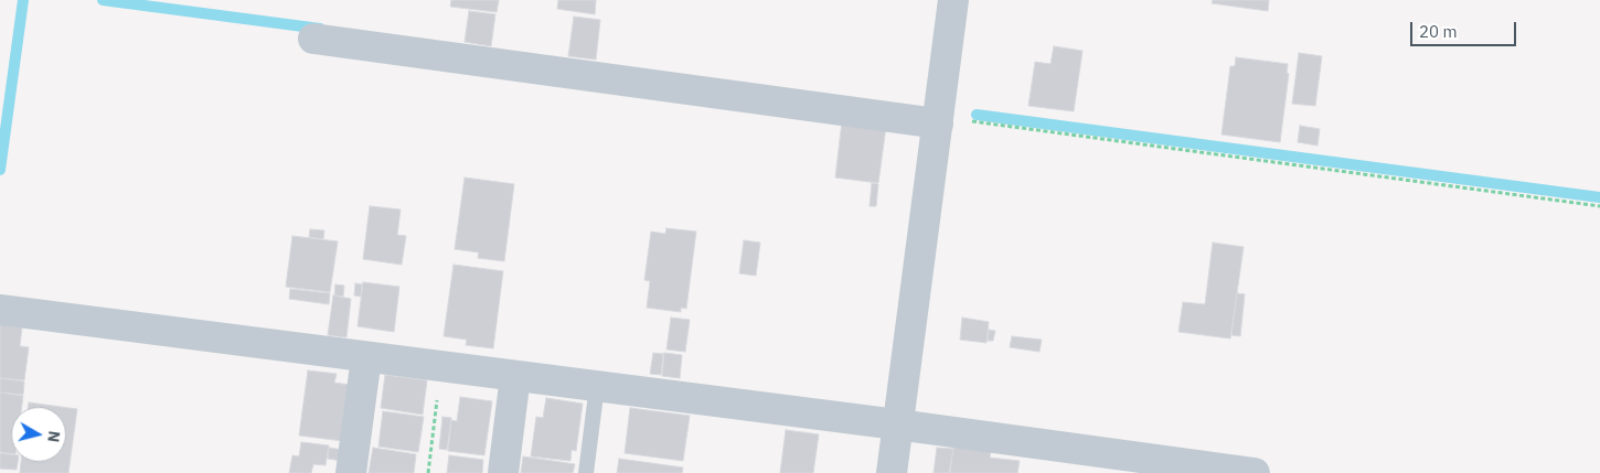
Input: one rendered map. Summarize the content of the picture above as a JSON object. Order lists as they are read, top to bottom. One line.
{"scale_bar":"20 m","north":"right"}
